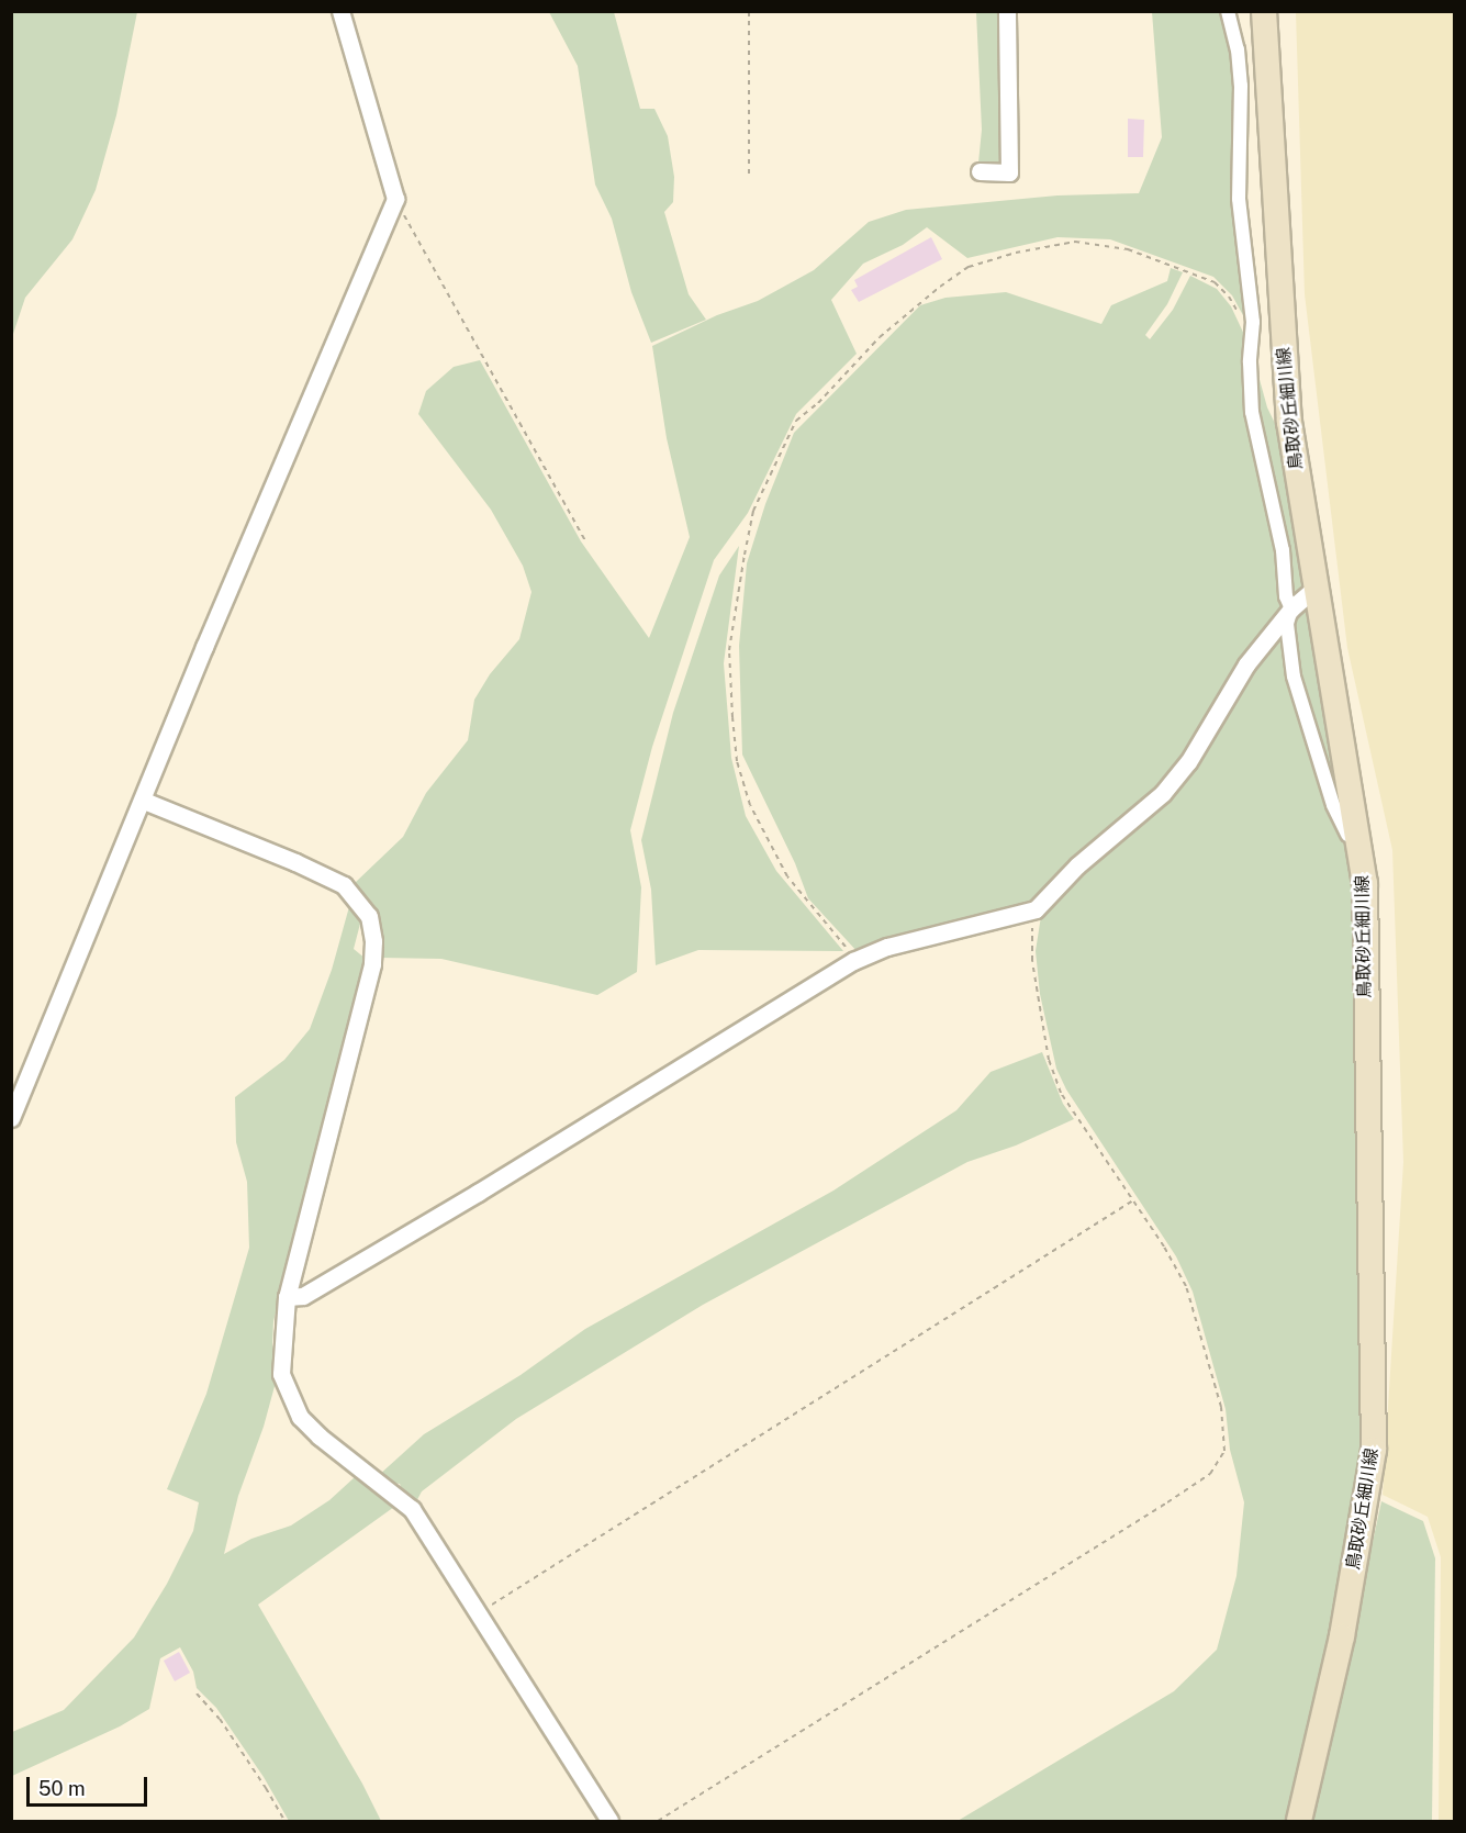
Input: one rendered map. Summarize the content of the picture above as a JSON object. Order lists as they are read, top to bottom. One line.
{"streets":{"main road":["鳥取砂丘細川線"]},"scale_bar":"50 m"}
